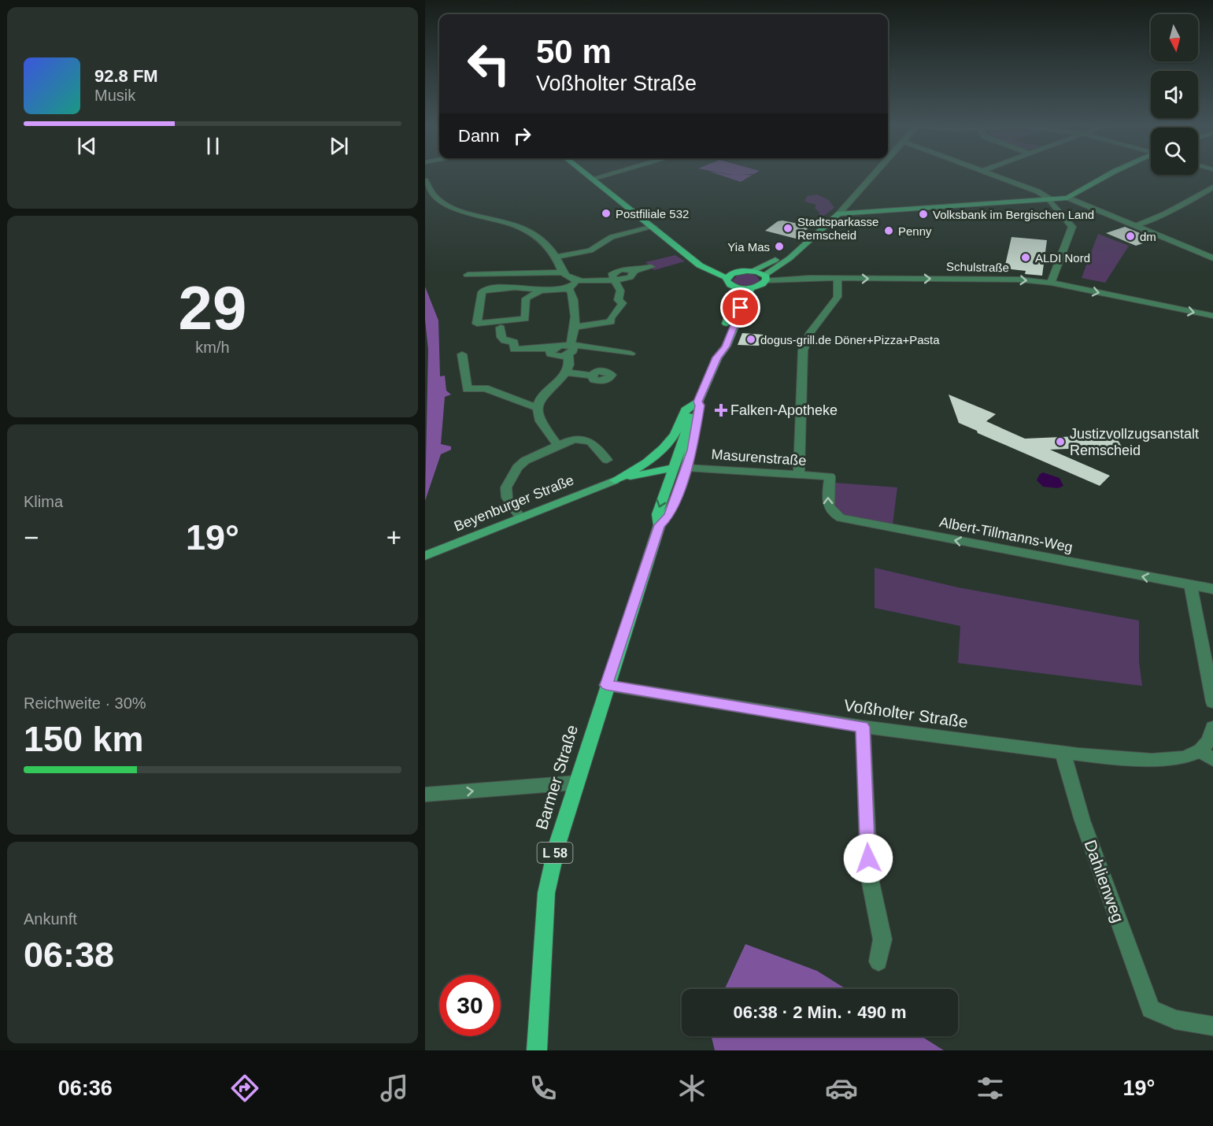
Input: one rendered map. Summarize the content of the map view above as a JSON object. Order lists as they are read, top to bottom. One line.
{"streets":{"main road":["Beyenburger Straße","Barmer Straße","L 58"],"street":["Schulstraße","Masurenstraße","Albert-Tillmanns-Weg","Voßholter Straße","Dahlienweg"]},"crossings":[["Masurenstraße","Albert-Tillmanns-Weg"],["Masurenstraße","Barmer Straße"],["Voßholter Straße","Barmer Straße"],["Voßholter Straße","Dahlienweg"]],"one_way":["Albert-Tillmanns-Weg"],"places":{"other":["Postfiliale 532","Volksbank im Bergischen Land","Stadtsparkasse Remscheid","Penny","dm","Yia Mas","ALDI Nord","dogus-grill.de Döner+Pizza+Pasta","Justizvollzugsanstalt Remscheid"],"health":["Falken-Apotheke"]},"north":"bottom","page":{"turn":["50 m","Voßholter Straße"],"song":["92.8 FM","Musik"],"then":"Dann","tile":[["29","km/h"],"Klima",["Reichweite · 30%","150 km"],["Ankunft","06:38"]],"heat":["−","19°","+"],"limit":"30","trip":"06:38 · 2 Min. · 490 m","tabs":["06:36","19°"]}}
